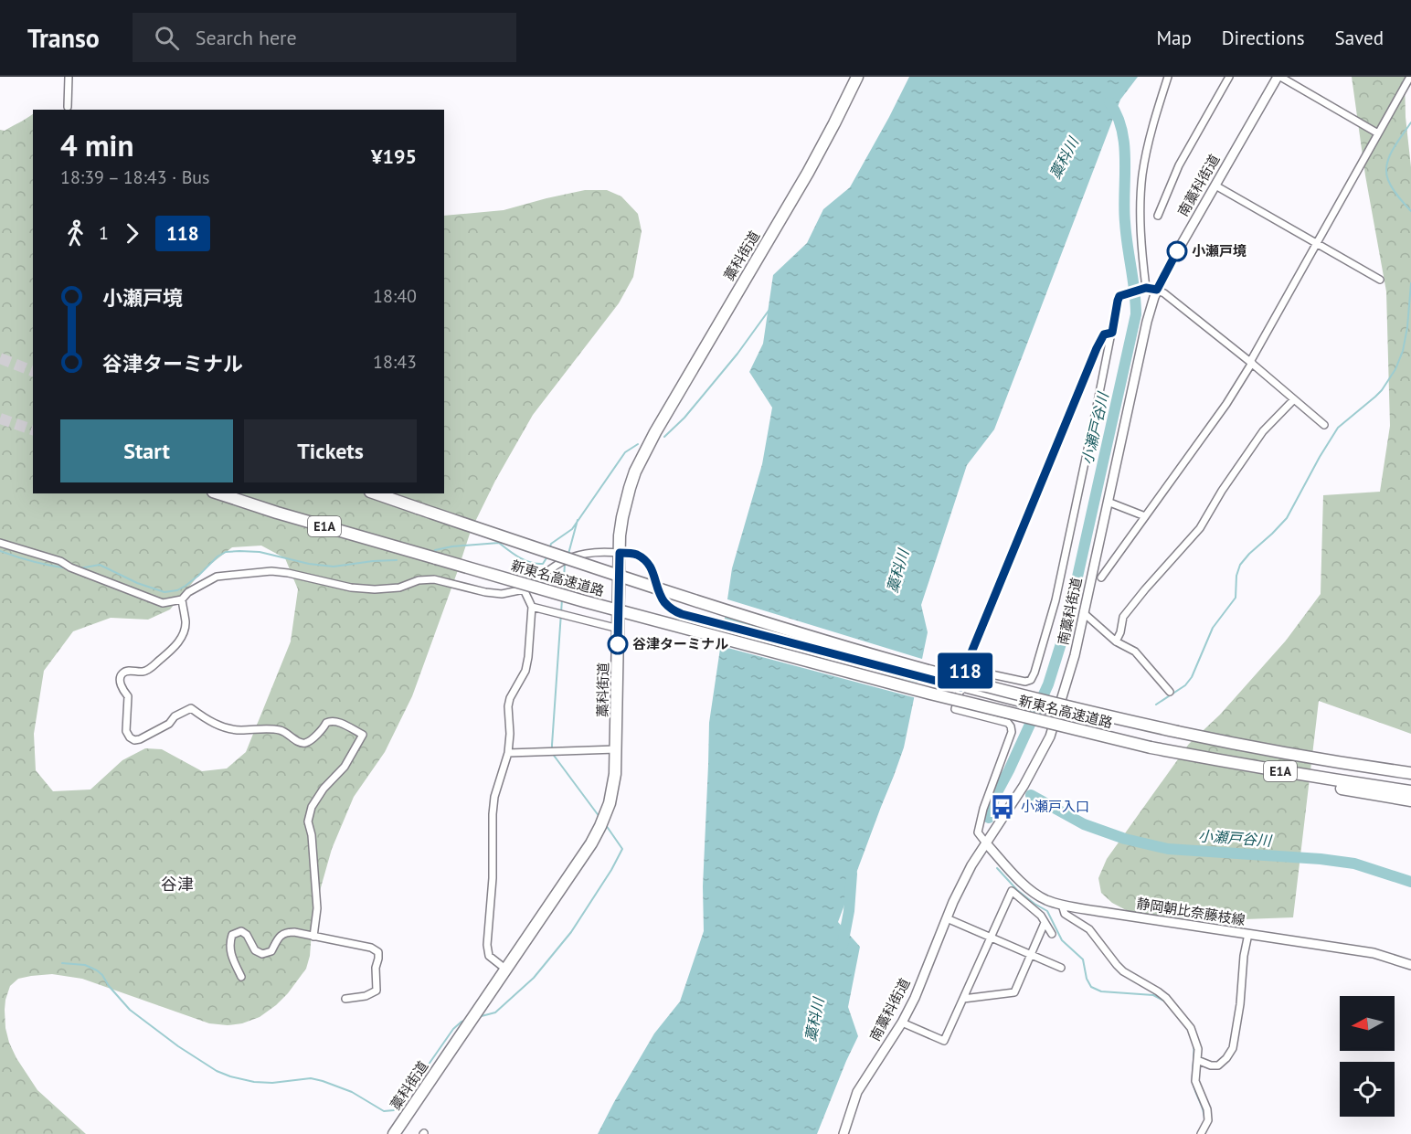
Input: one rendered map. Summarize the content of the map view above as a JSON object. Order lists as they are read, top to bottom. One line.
{"streets":{"highway":["藁科街道","E1A","新東名高速道路"],"main road":["南藁科街道","静岡朝比奈藤枝線"]},"crossings":[["南藁科街道","静岡朝比奈藤枝線"]],"districts":["谷津"],"water":["藁科川","小瀬戸谷川"],"places":{"other":["小瀬戸境","谷津ターミナル"],"bus stop":["小瀬戸入口"]},"lines":["bus line 118"],"north":"left","page":{"header":"Transo","search":"Search here","nav":["Map","Directions","Saved"],"on_map":"118","heading":["4 min","18:39 – 18:43 · Bus","¥195"],"legs":["1","118"],"list":[{"name":"小瀬戸境","value":"18:40"},{"name":"谷津ターミナル","value":"18:43"}],"buttons":["Start","Tickets"]}}
